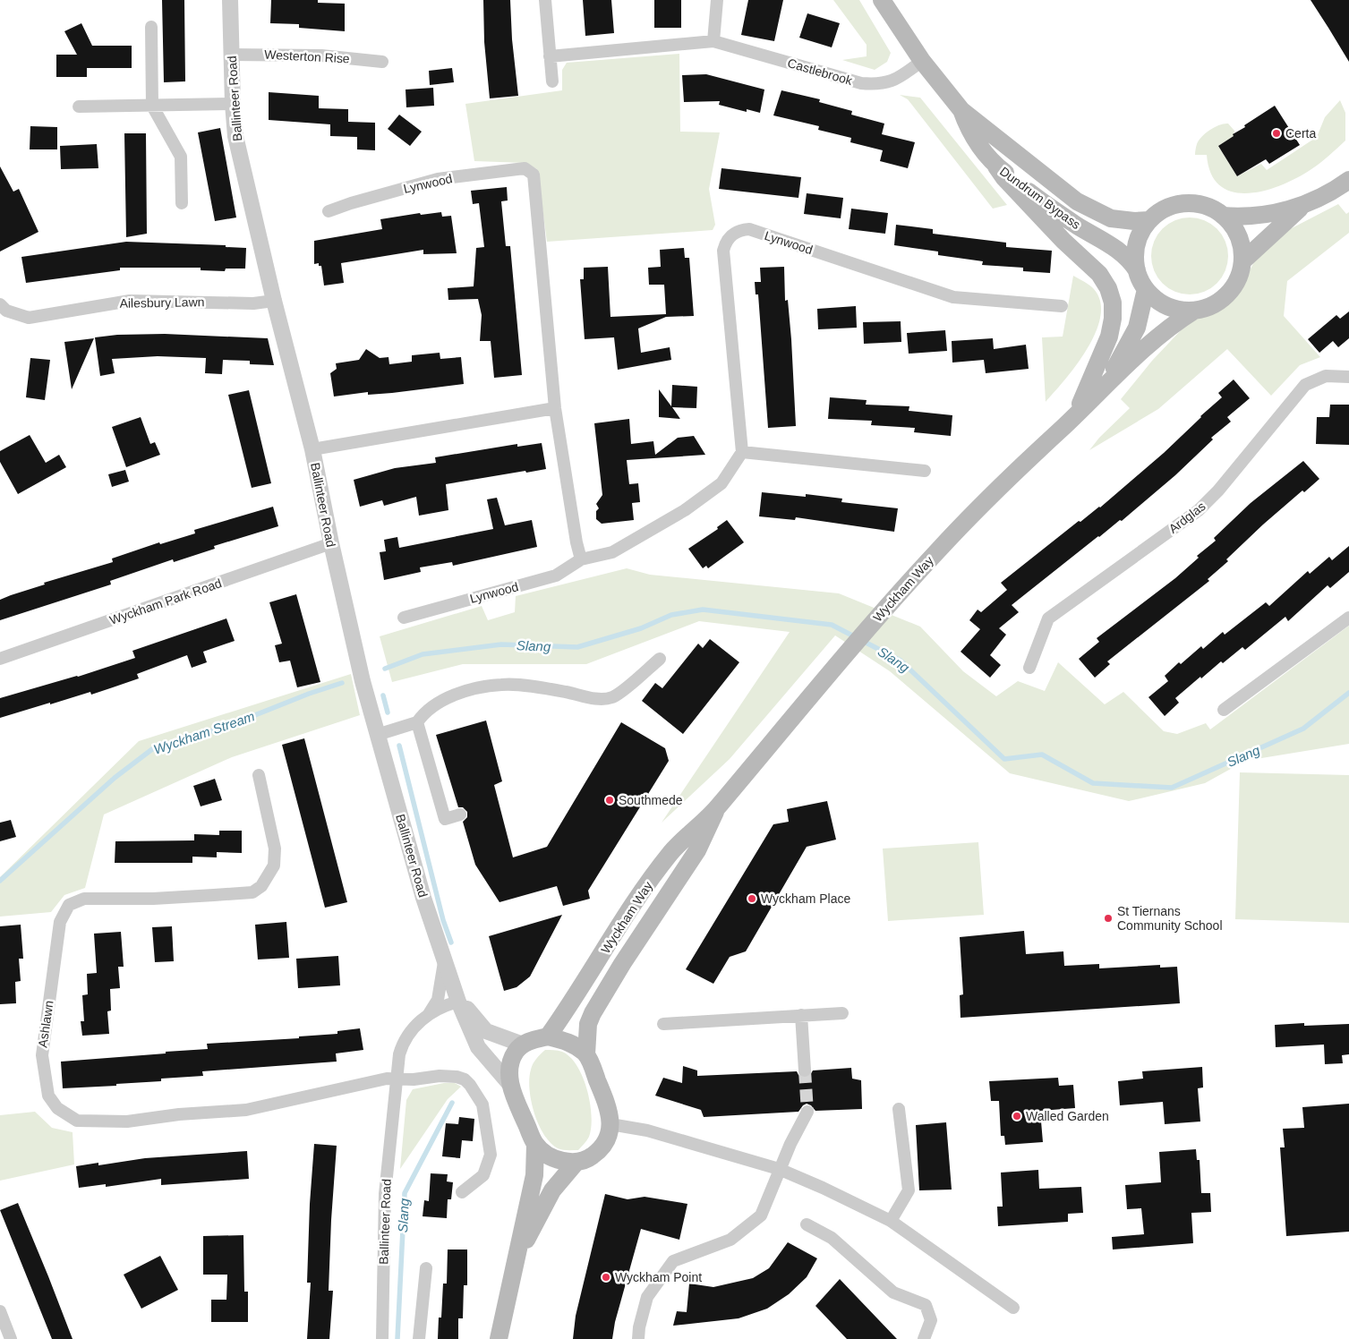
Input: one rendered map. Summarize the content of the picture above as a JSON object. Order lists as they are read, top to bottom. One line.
{"streets":{"main road":["Dundrum Bypass","Wyckham Way"],"street":["Westerton Rise","Castlebrook","Ballinteer Road","Lynwood","Ailesbury Lawn","Ardglas","Wyckham Park Road","Ashlawn"]},"crossings":[["Westerton Rise","Ballinteer Road"],["Castlebrook","Dundrum Bypass"],["Ballinteer Road","Ailesbury Lawn"],["Ballinteer Road","Wyckham Way"],["Ballinteer Road","Wyckham Park Road"],["Ballinteer Road","Ashlawn"],["Dundrum Bypass","Wyckham Way"]],"water":["Slang","Wyckham Stream"],"places":["Certa","Southmede","Wyckham Place","St Tiernans Community School","Walled Garden","Wyckham Point"]}
